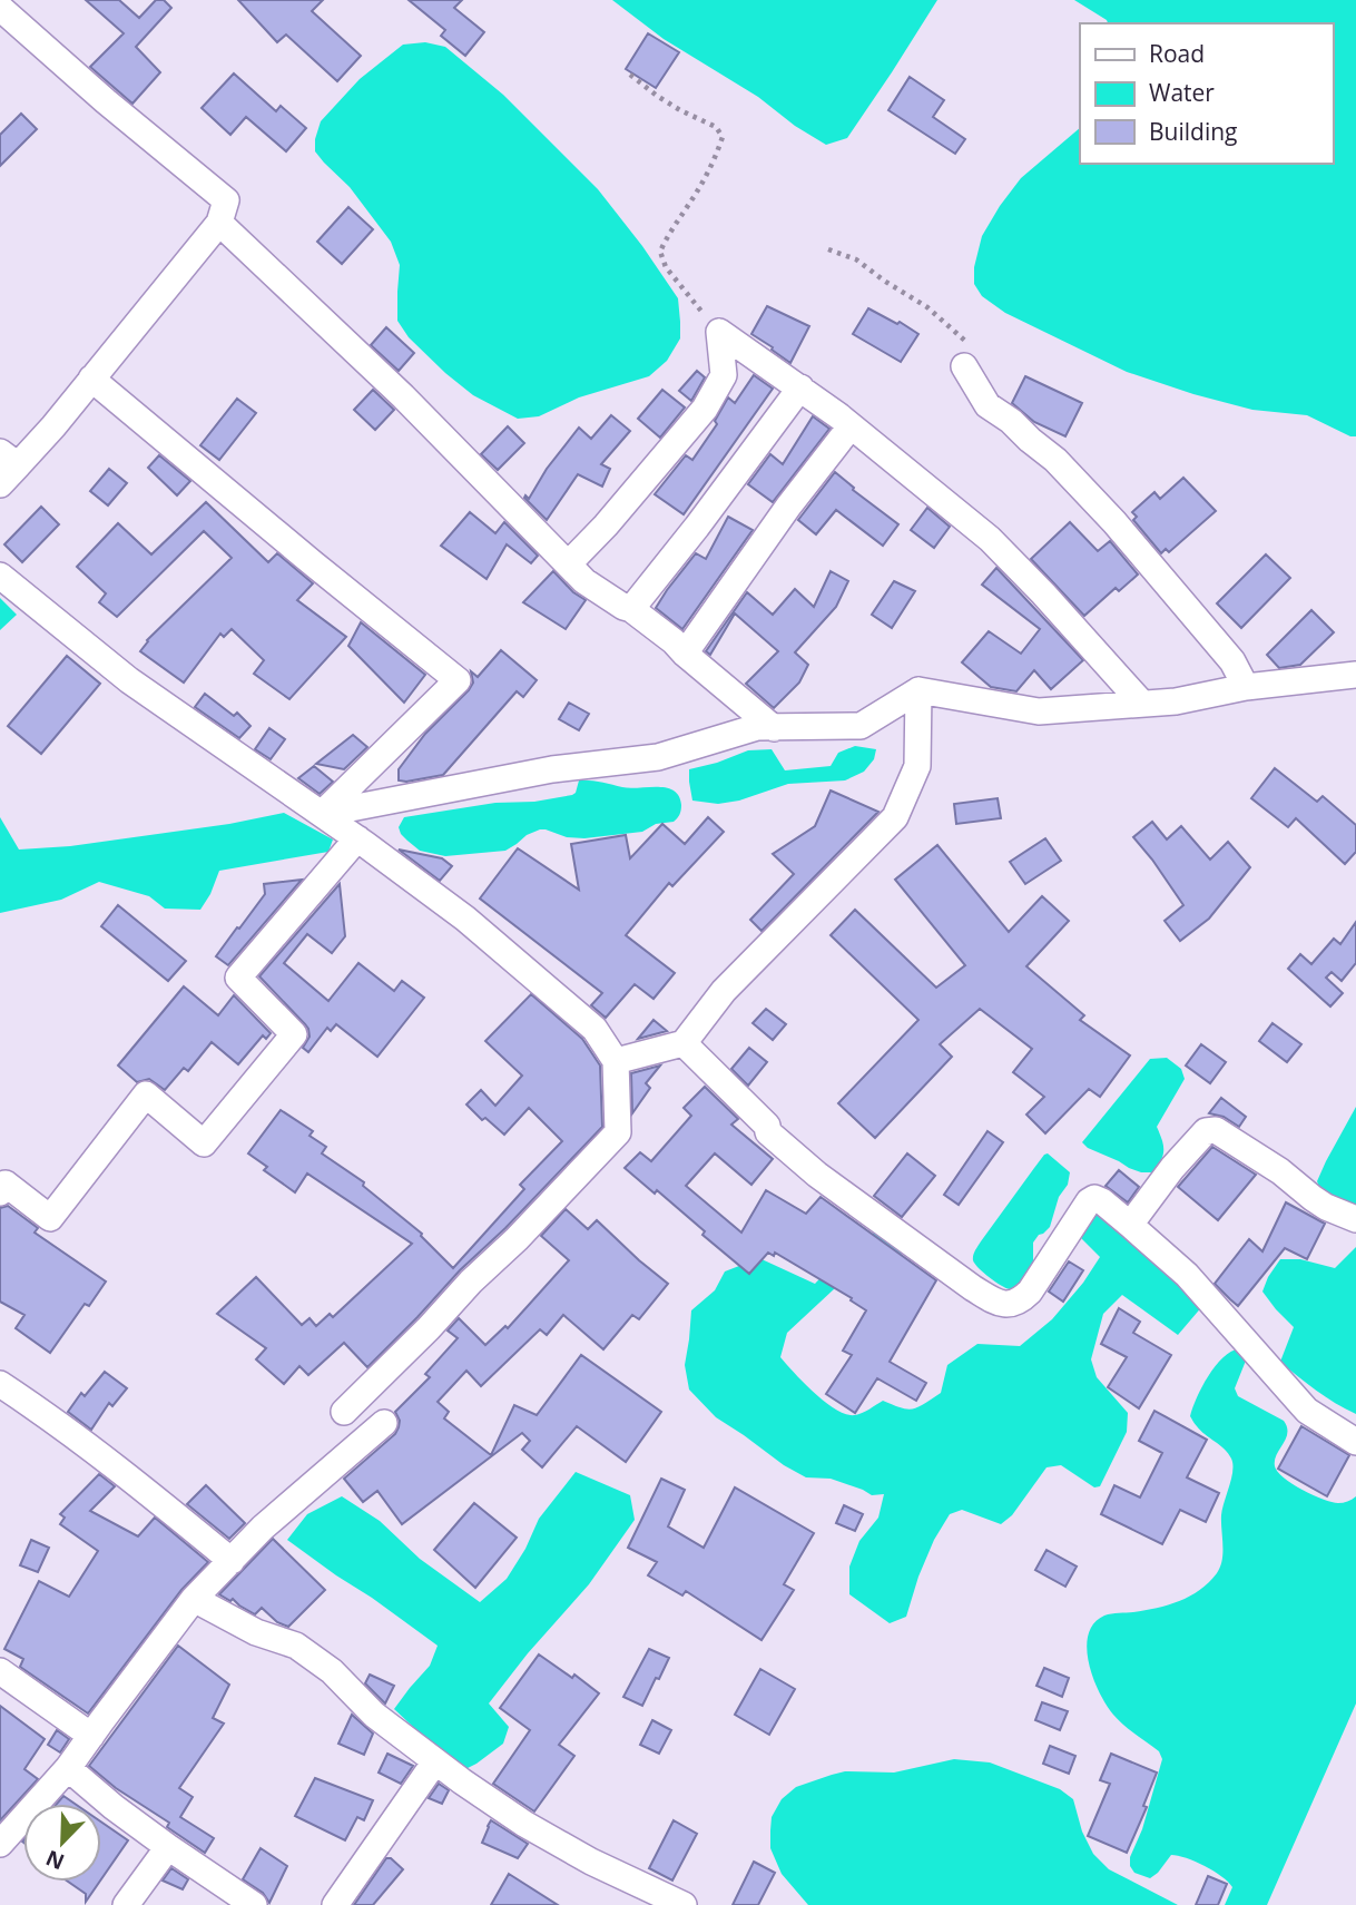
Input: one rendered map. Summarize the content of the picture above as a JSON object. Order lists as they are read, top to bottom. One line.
{"legend":["Road","Water","Building"],"north":"bottom left"}
